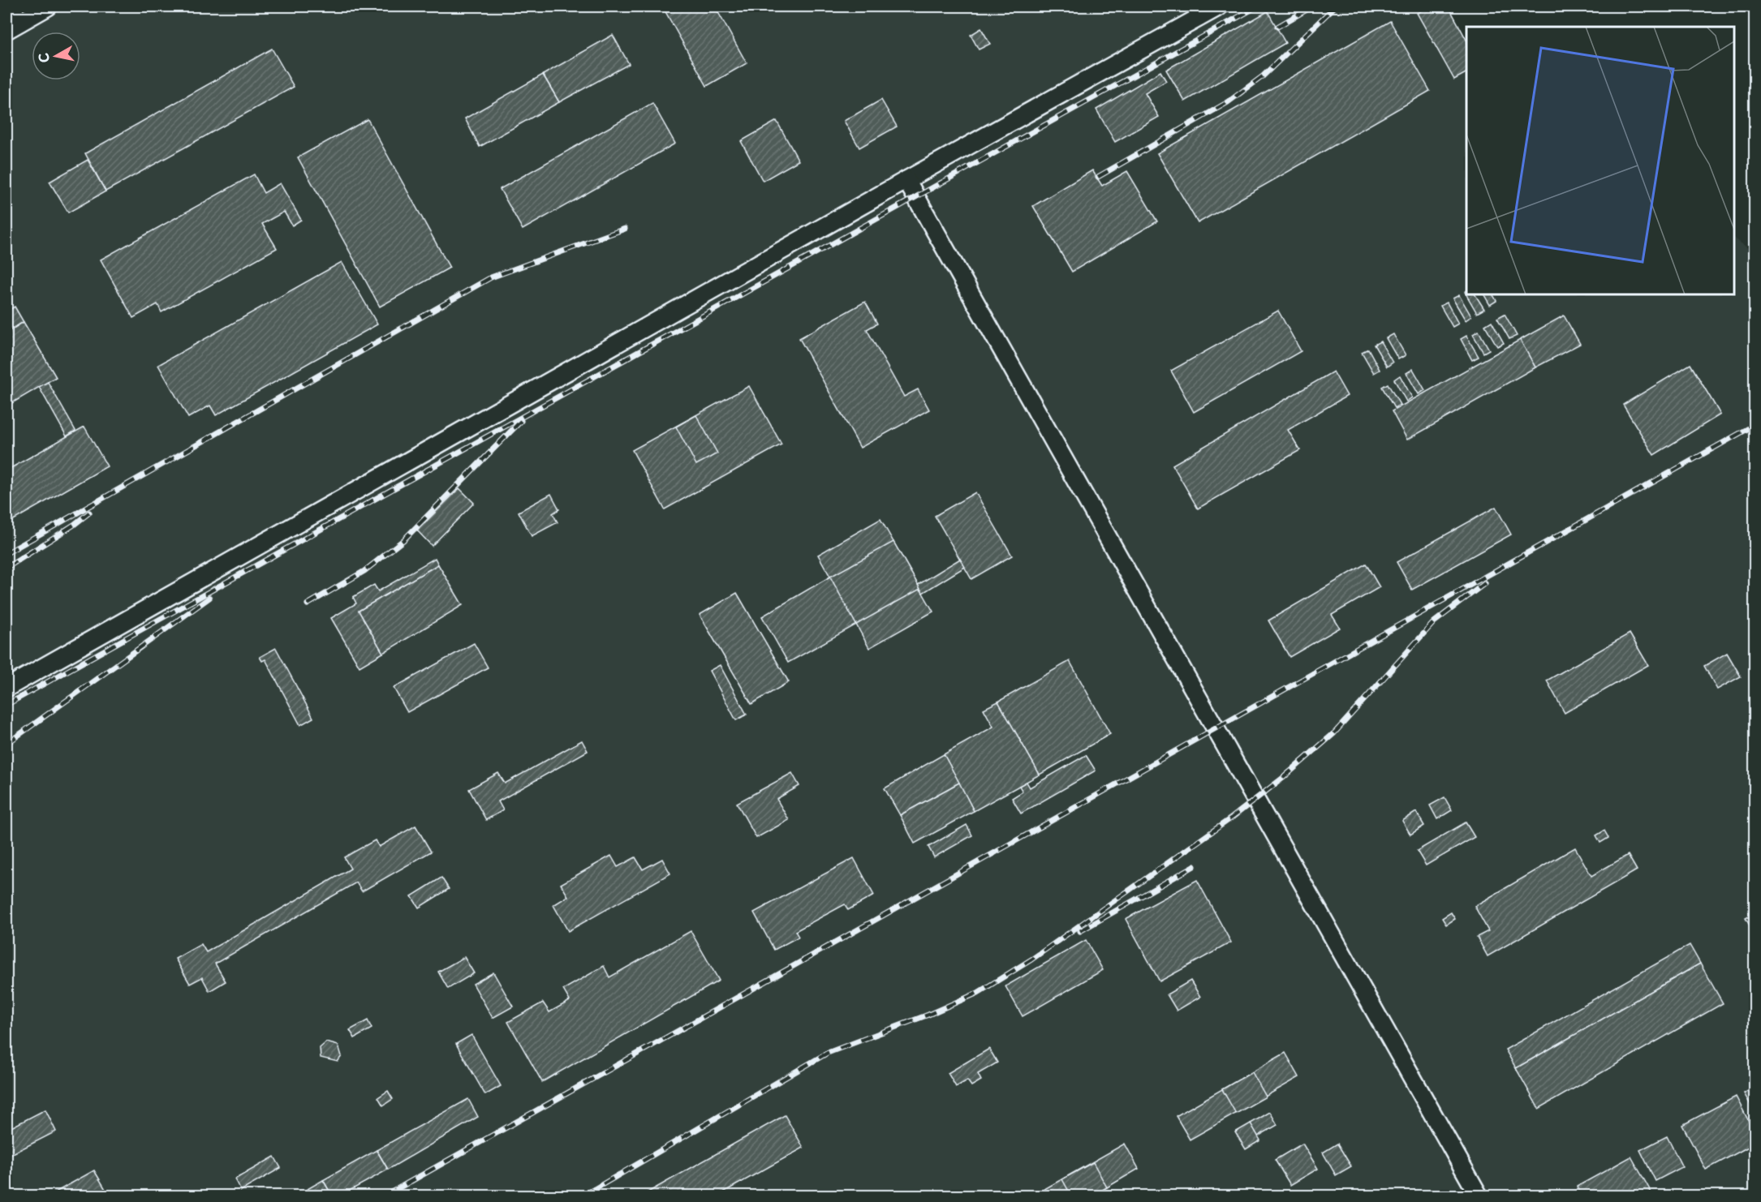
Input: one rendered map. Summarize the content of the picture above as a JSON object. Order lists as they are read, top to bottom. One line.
{"north":"left"}
